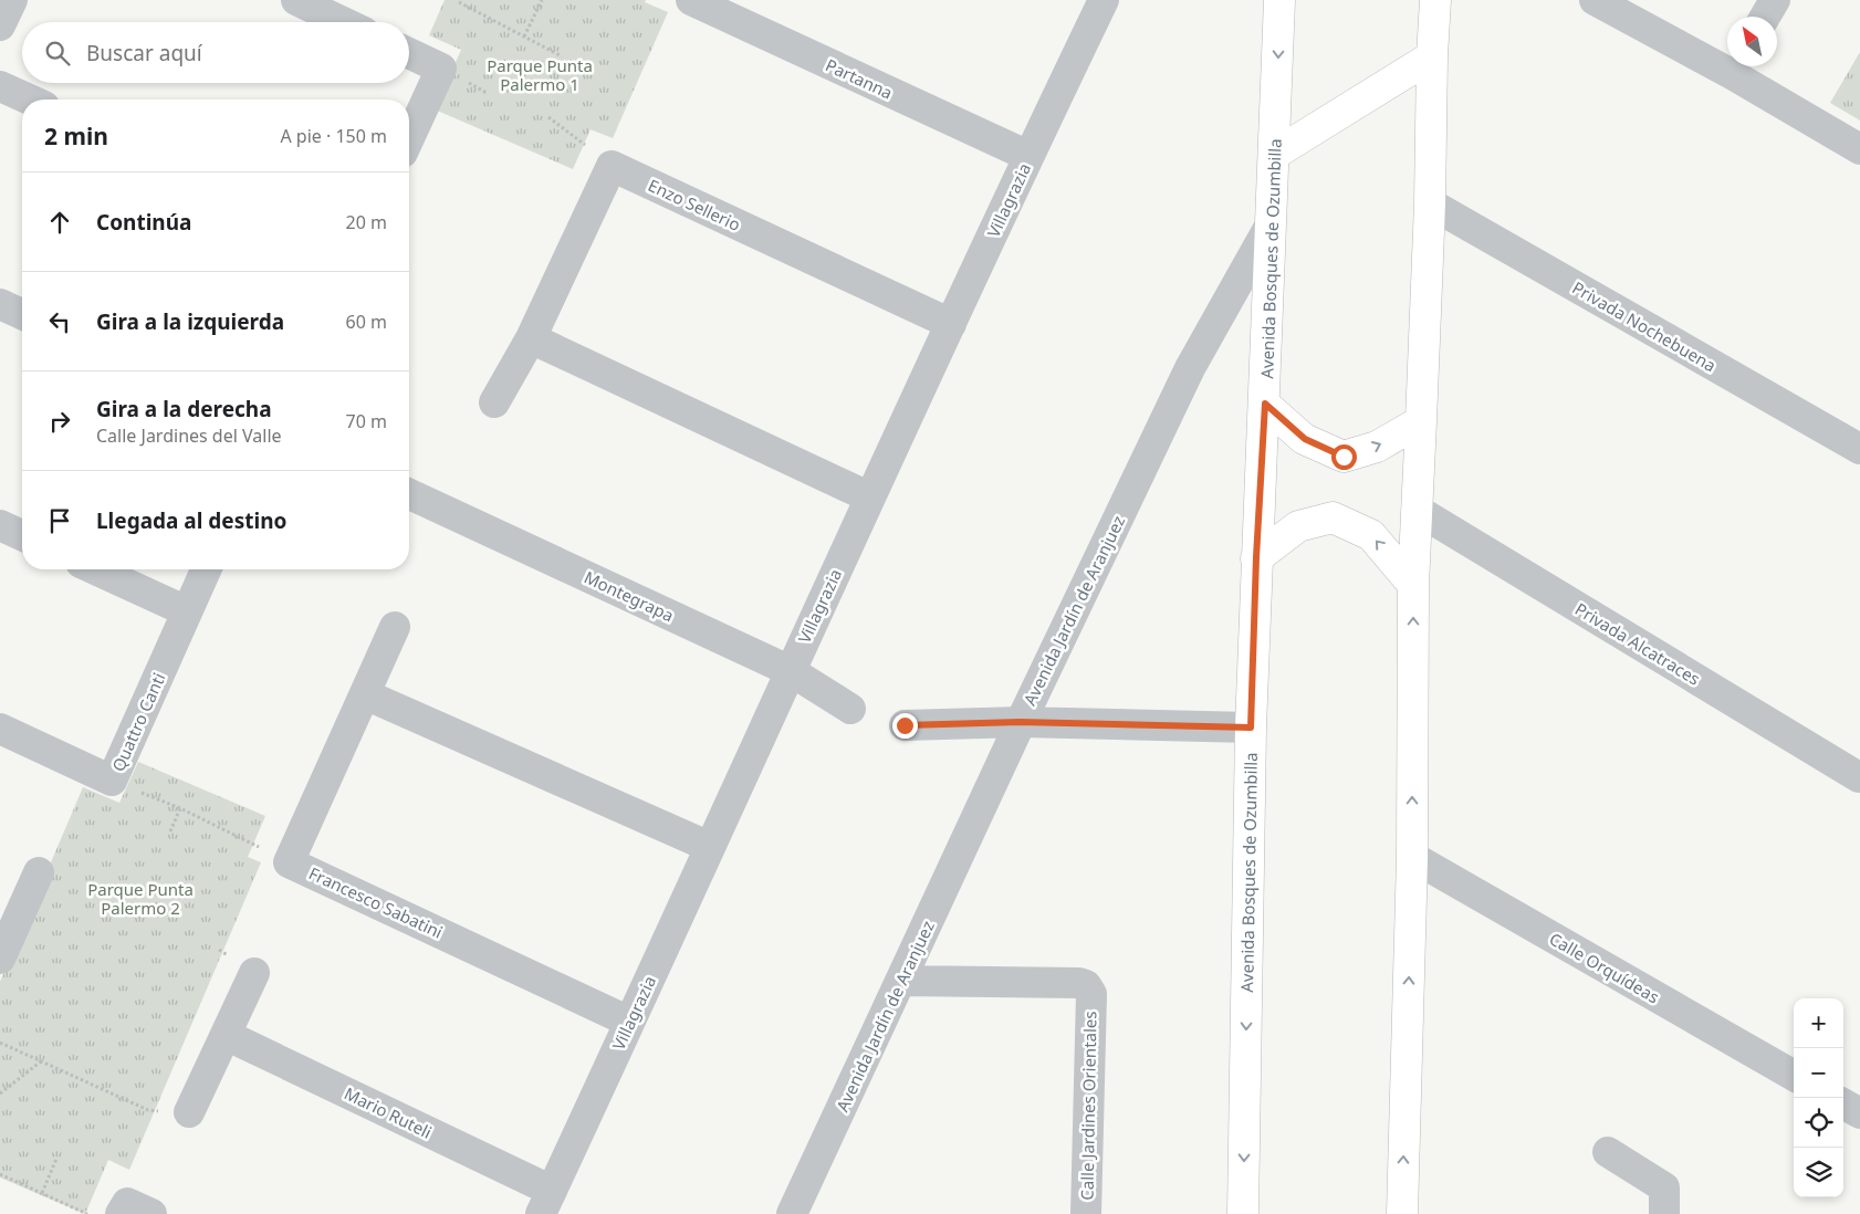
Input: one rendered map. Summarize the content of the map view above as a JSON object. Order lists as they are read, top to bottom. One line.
{"streets":{"main road":["Avenida Bosques de Ozumbilla"],"street":["Partanna","Villagrazia","Enzo Sellerio","Privada Nochebuena","Montegrapa","Avenida Jardín de Aranjuez","Privada Alcatraces","Quattro Canti","Francesco Sabatini","Calle Orquídeas","Calle Jardines Orientales","Mario Ruteli"]},"crossings":[["Partanna","Villagrazia"],["Villagrazia","Enzo Sellerio"],["Villagrazia","Montegrapa"],["Villagrazia","Francesco Sabatini"],["Villagrazia","Mario Ruteli"],["Avenida Bosques de Ozumbilla","Avenida Jardín de Aranjuez"],["Avenida Jardín de Aranjuez","Calle Jardines Orientales"]],"parks":["Parque Punta Palermo 1","Parque Punta Palermo 2"],"north":"top left","page":{"search":"Buscar aquí","heading":["2 min","A pie · 150 m"],"list":[["Continúa","20 m"],["Gira a la izquierda","60 m"],["Gira a la derecha","Calle Jardines del Valle","70 m"],"Llegada al destino"],"map_buttons":["+","−"]}}
